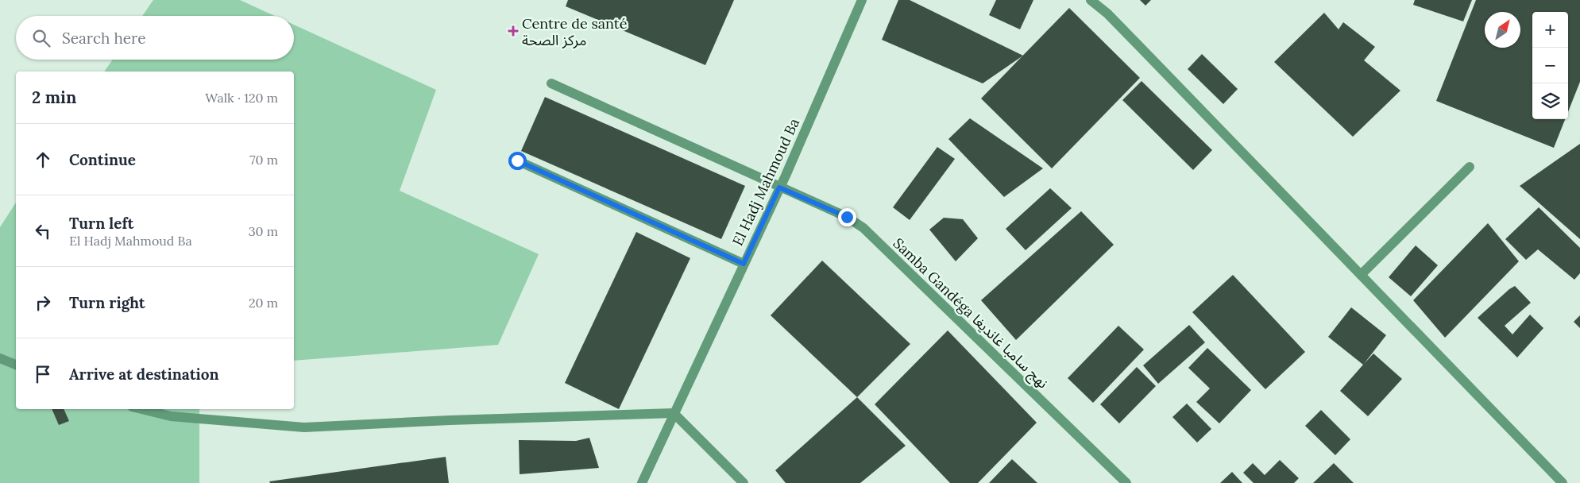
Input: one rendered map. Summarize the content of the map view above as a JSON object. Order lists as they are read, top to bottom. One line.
{"streets":{"street":["El Hadj Mahmoud Ba","Samba Gandéga نهج سامبا غانديغا"]},"crossings":[["El Hadj Mahmoud Ba","Samba Gandéga نهج سامبا غانديغا"]],"places":{"health":["Centre de santé مركز الصحة"]},"north":"top right","page":{"map_buttons":["+","−"],"search":"Search here","heading":["2 min","Walk · 120 m"],"list":[["Continue","70 m"],["Turn left","El Hadj Mahmoud Ba","30 m"],["Turn right","20 m"],"Arrive at destination"]}}
